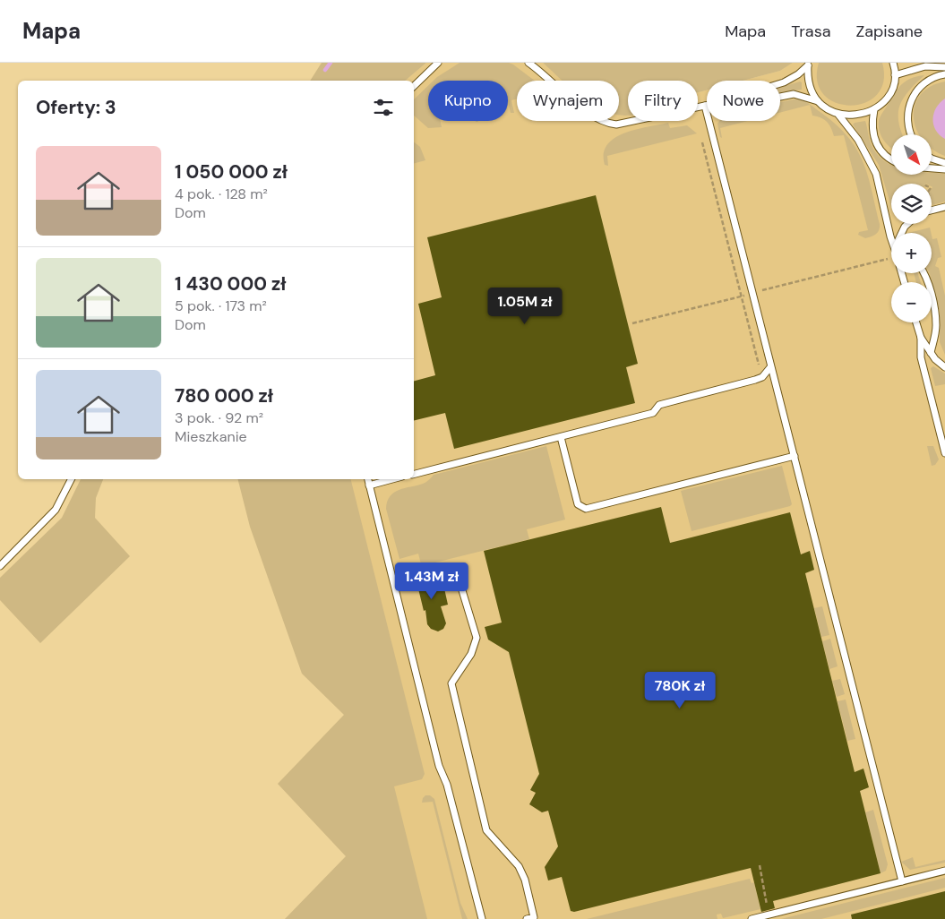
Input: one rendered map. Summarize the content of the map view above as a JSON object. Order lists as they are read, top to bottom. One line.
{"north":"bottom right","page":{"header":"Mapa","nav":["Mapa","Trasa","Zapisane"],"chip":["Kupno","Wynajem","Filtry","Nowe"],"heading":"Oferty: 3","map_buttons":["+","−"],"list":[{"name":"1 050 000 zł","note":"4 pok. · 128 m² · Dom"},{"name":"1 430 000 zł","note":"5 pok. · 173 m² · Dom"},{"name":"780 000 zł","note":"3 pok. · 92 m² · Mieszkanie"}],"price":["1.05M zł","1.43M zł","780K zł"]}}
